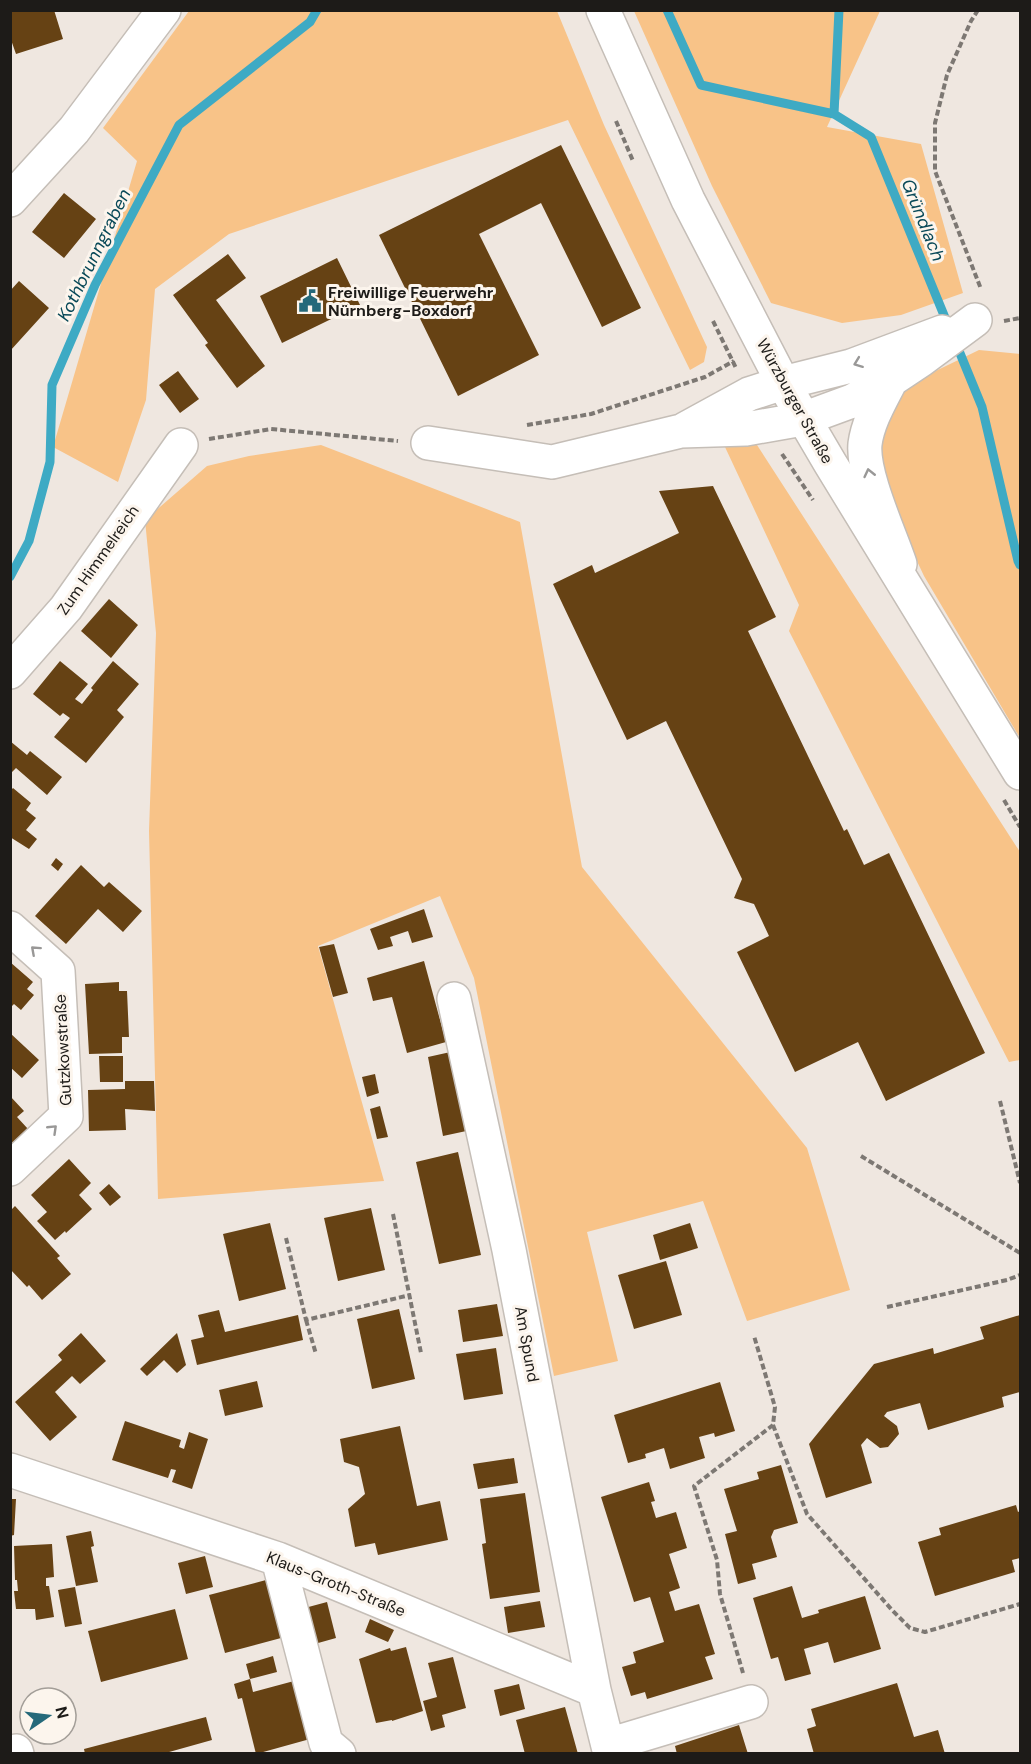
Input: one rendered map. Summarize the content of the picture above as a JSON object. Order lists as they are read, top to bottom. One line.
{"streets":{"street":["Würzburger Straße","Zum Himmelreich","Gutzkowstraße","Am Spund","Klaus-Groth-Straße"]},"crossings":[["Am Spund","Klaus-Groth-Straße"]],"one_way":["Gutzkowstraße"],"water":["Gründlach","Kothbrunngraben"],"places":{"public building":["Freiwillige Feuerwehr Nürnberg-Boxdorf"]},"north":"right"}
